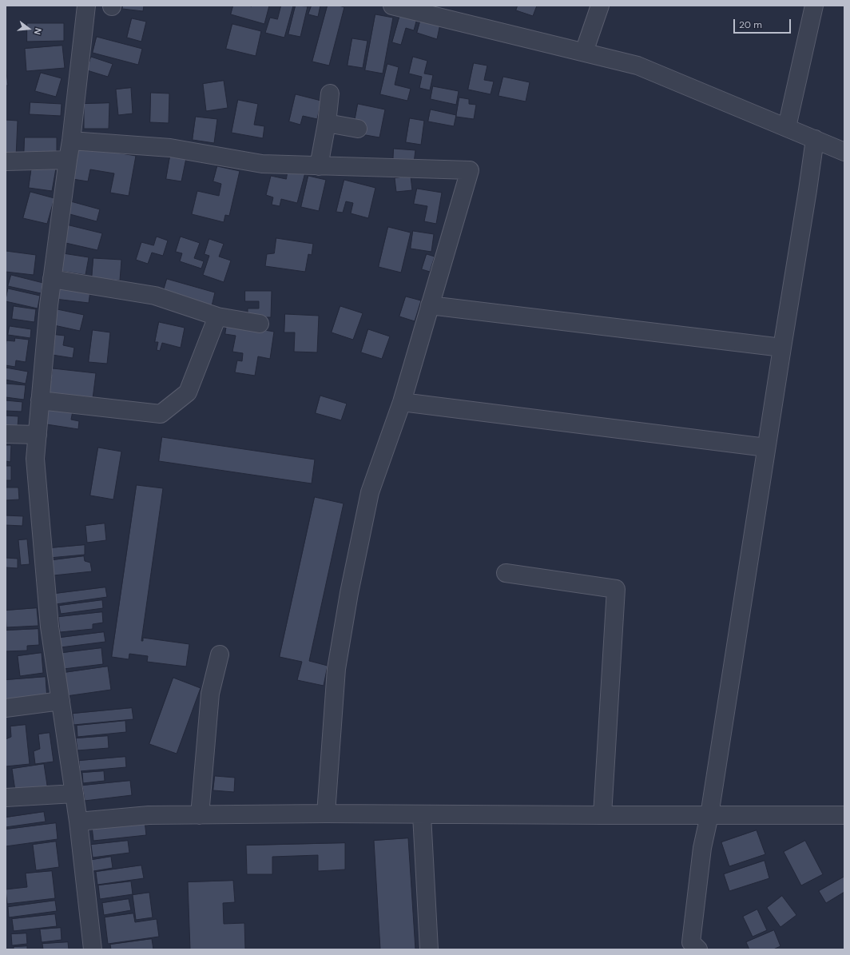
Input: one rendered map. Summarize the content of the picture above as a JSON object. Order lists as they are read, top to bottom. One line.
{"scale_bar":"20 m","north":"right"}
